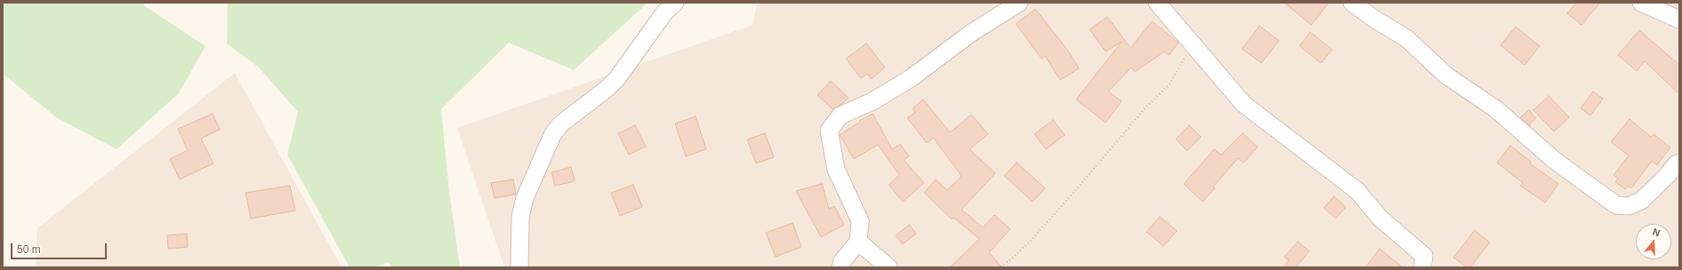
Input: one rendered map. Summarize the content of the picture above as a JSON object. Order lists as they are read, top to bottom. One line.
{"scale_bar":"50 m","north":"top"}
